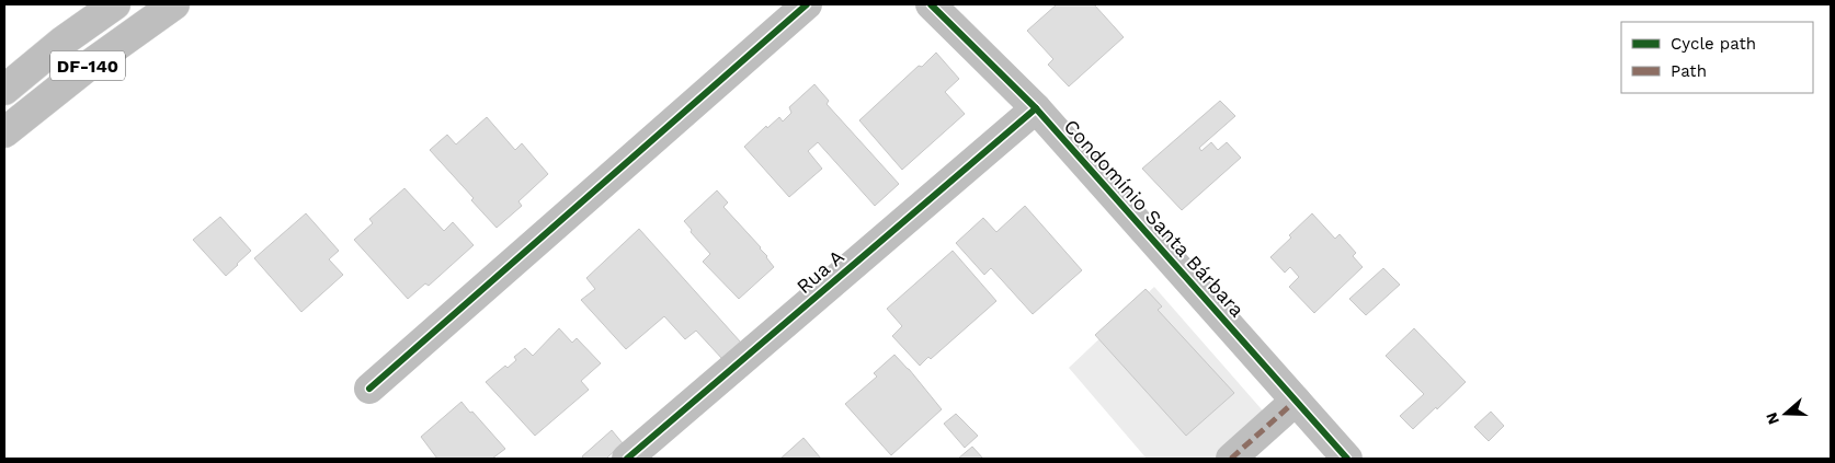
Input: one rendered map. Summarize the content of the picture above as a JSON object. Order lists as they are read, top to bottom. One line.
{"streets":{"street":["DF-140","Condomínio Santa Bárbara","Rua A"]},"crossings":[["Condomínio Santa Bárbara","Rua A"]],"legend":["Cycle path","Path"],"north":"left"}
